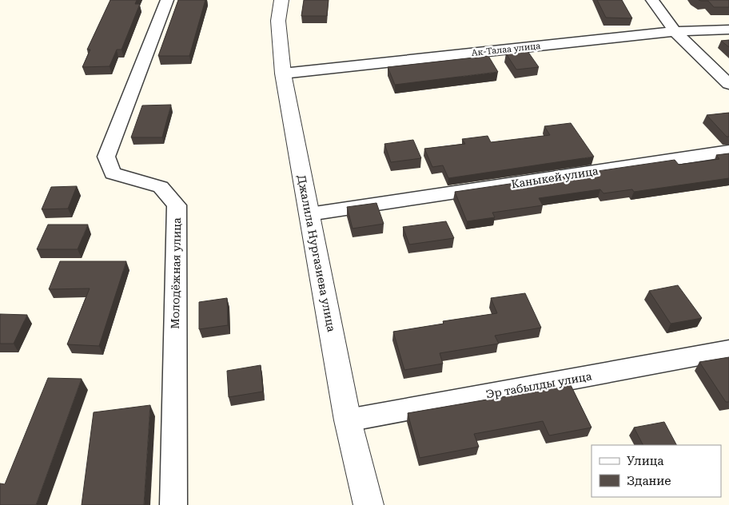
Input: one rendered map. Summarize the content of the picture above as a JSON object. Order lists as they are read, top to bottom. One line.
{"streets":{"street":["Ак-Талаа улица","Каныкей улица","Джалила Нургазиева улица","Молодёжная улица","Эр табылды улица"]},"crossings":[["Ак-Талаа улица","Джалила Нургазиева улица"],["Каныкей улица","Джалила Нургазиева улица"],["Джалила Нургазиева улица","Эр табылды улица"]],"legend":["Улица","Здание"]}
